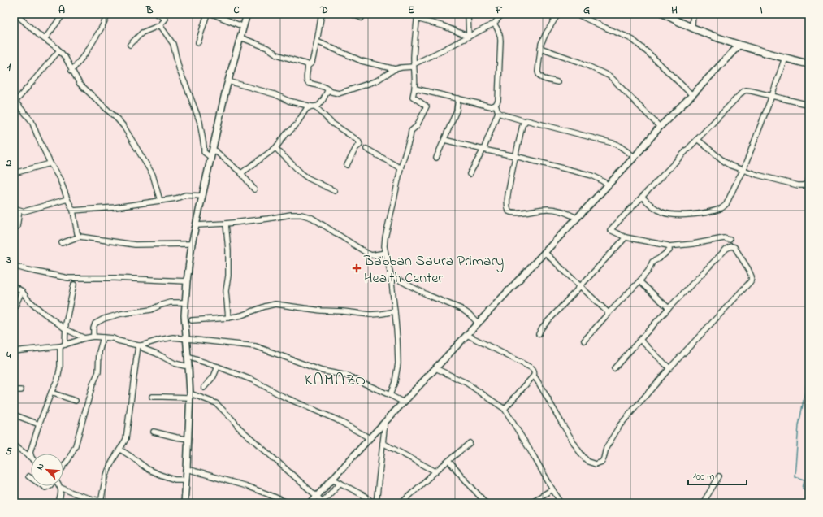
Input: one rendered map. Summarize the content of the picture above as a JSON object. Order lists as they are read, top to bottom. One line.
{"districts":["KAMAZO"],"places":{"health":["Babban Saura Primary Health Center"]},"scale_bar":"100 m","north":"top left","grid":{"columns":["A","B","C","D","E","F","G","H","I"],"rows":["1","2","3","4","5"]}}
